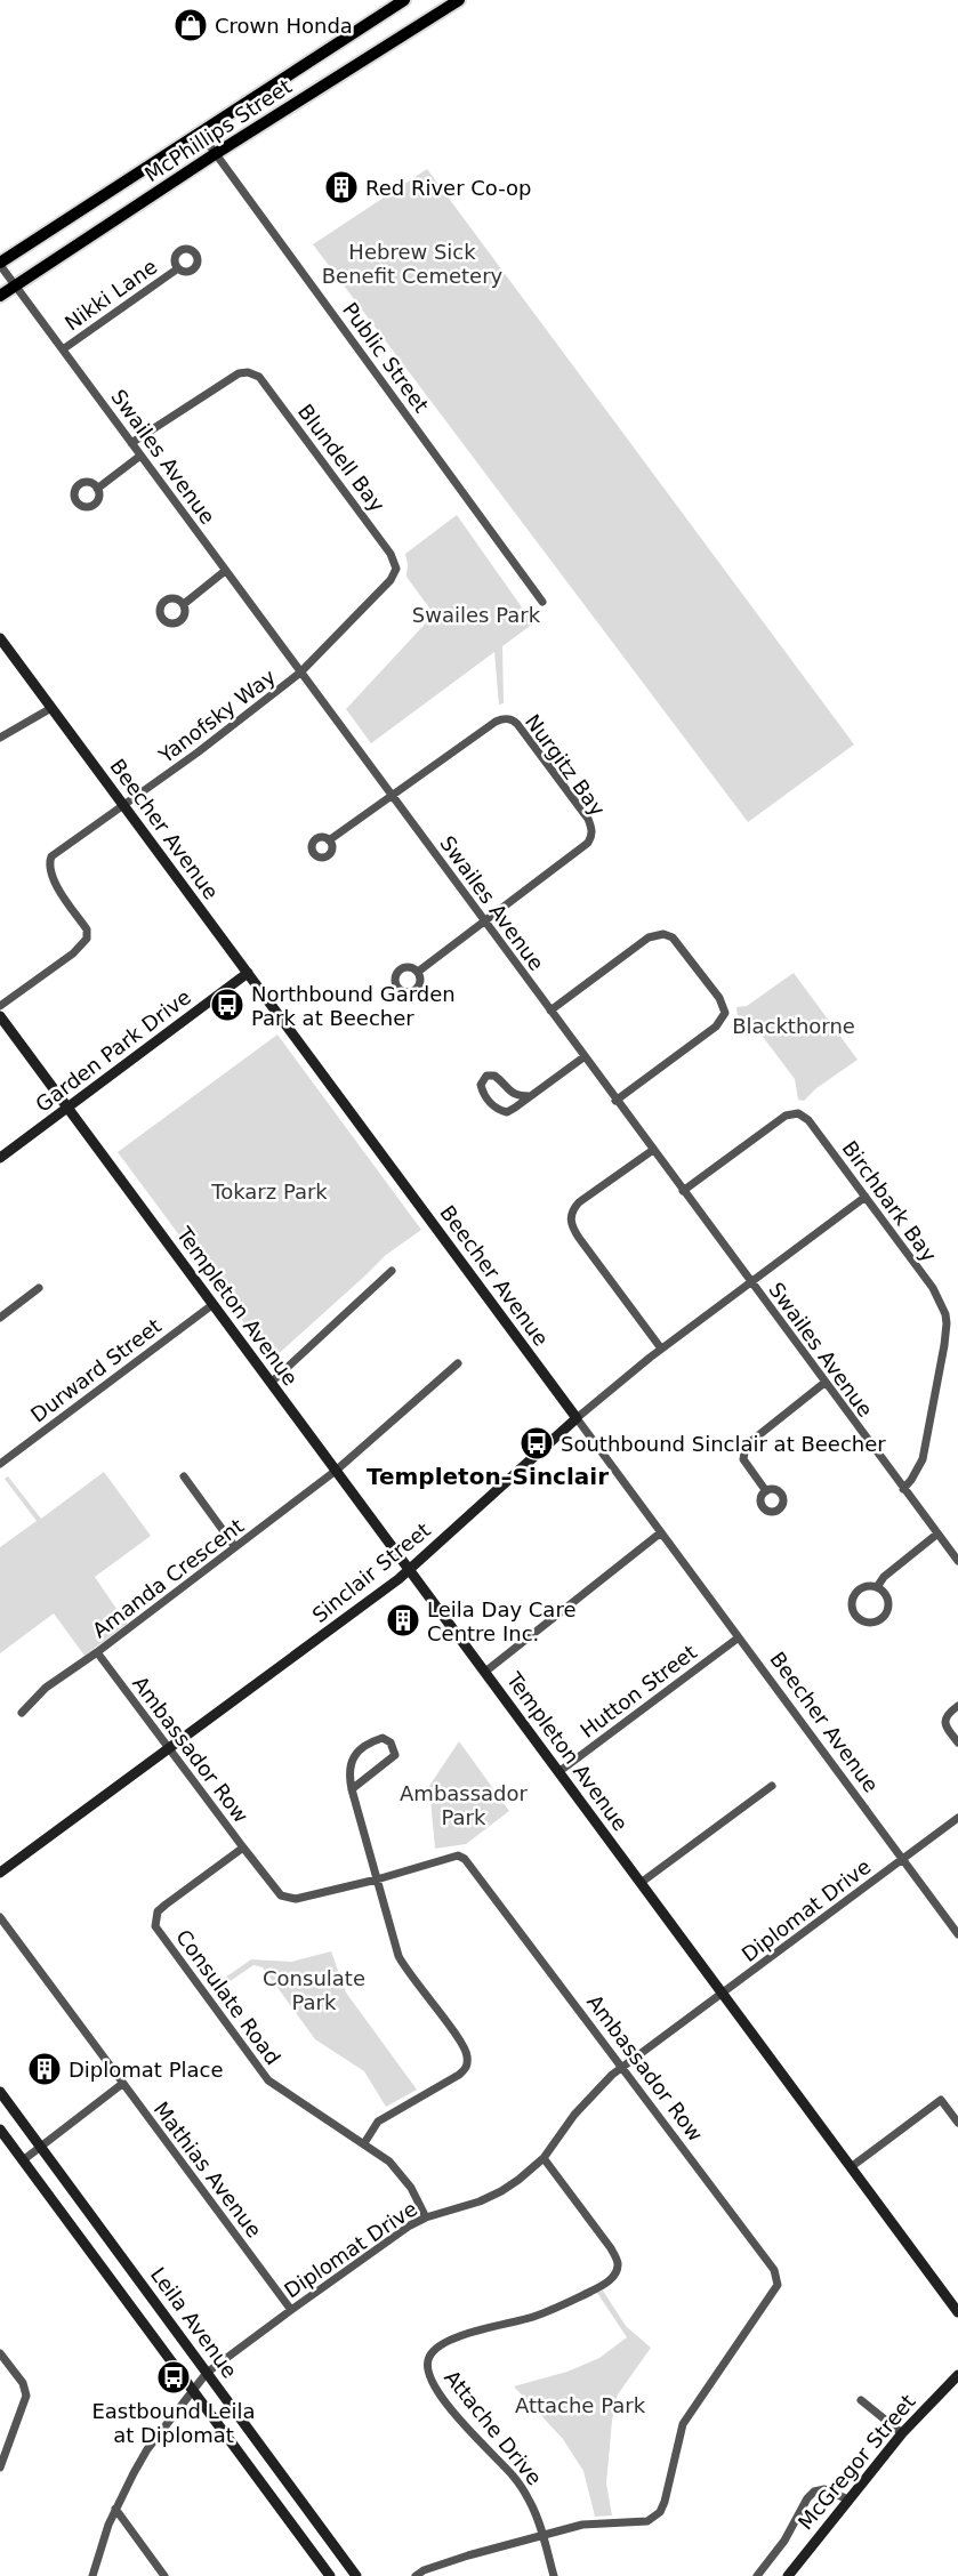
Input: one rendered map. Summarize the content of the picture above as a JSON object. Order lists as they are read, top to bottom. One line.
{"streets":{"main road":["McPhillips Street"],"street":["Nikki Lane","Public Street","Swailes Avenue","Blundell Bay","Yanofsky Way","Nurgitz Bay","Beecher Avenue","Garden Park Drive","Birchbark Bay","Templeton Avenue","Durward Street","Sinclair Street","Amanda Crescent","Hutton Street","Ambassador Row","Diplomat Drive","Consulate Road","Mathias Avenue","Leila Avenue","Attache Drive","McGregor Street"]},"crossings":[["McPhillips Street","Public Street"],["McPhillips Street","Swailes Avenue"],["Nikki Lane","Swailes Avenue"],["Swailes Avenue","Blundell Bay"],["Swailes Avenue","Yanofsky Way"],["Swailes Avenue","Nurgitz Bay"],["Swailes Avenue","Birchbark Bay"],["Swailes Avenue","Sinclair Street"],["Blundell Bay","Yanofsky Way"],["Yanofsky Way","Beecher Avenue"],["Beecher Avenue","Garden Park Drive"],["Beecher Avenue","Sinclair Street"],["Beecher Avenue","Hutton Street"],["Beecher Avenue","Diplomat Drive"],["Garden Park Drive","Templeton Avenue"],["Birchbark Bay","Sinclair Street"],["Templeton Avenue","Durward Street"],["Templeton Avenue","Sinclair Street"],["Templeton Avenue","Amanda Crescent"],["Templeton Avenue","Hutton Street"],["Templeton Avenue","Diplomat Drive"],["Sinclair Street","Ambassador Row"],["Amanda Crescent","Ambassador Row"],["Ambassador Row","Diplomat Drive"],["Ambassador Row","Consulate Road"],["Ambassador Row","Attache Drive"],["Diplomat Drive","Consulate Road"],["Diplomat Drive","Mathias Avenue"],["Diplomat Drive","Leila Avenue"],["Diplomat Drive","Attache Drive"]],"districts":["Templeton–Sinclair"],"parks":["Hebrew Sick Benefit Cemetery","Swailes Park","Blackthorne","Tokarz Park","Ambassador Park","Consulate Park","Attache Park"],"places":{"shop":["Crown Honda"],"building":["Red River Co-op","Leila Day Care Centre Inc.","Diplomat Place"],"bus stop":["Northbound Garden Park at Beecher","Southbound Sinclair at Beecher","Eastbound Leila at Diplomat"]}}
